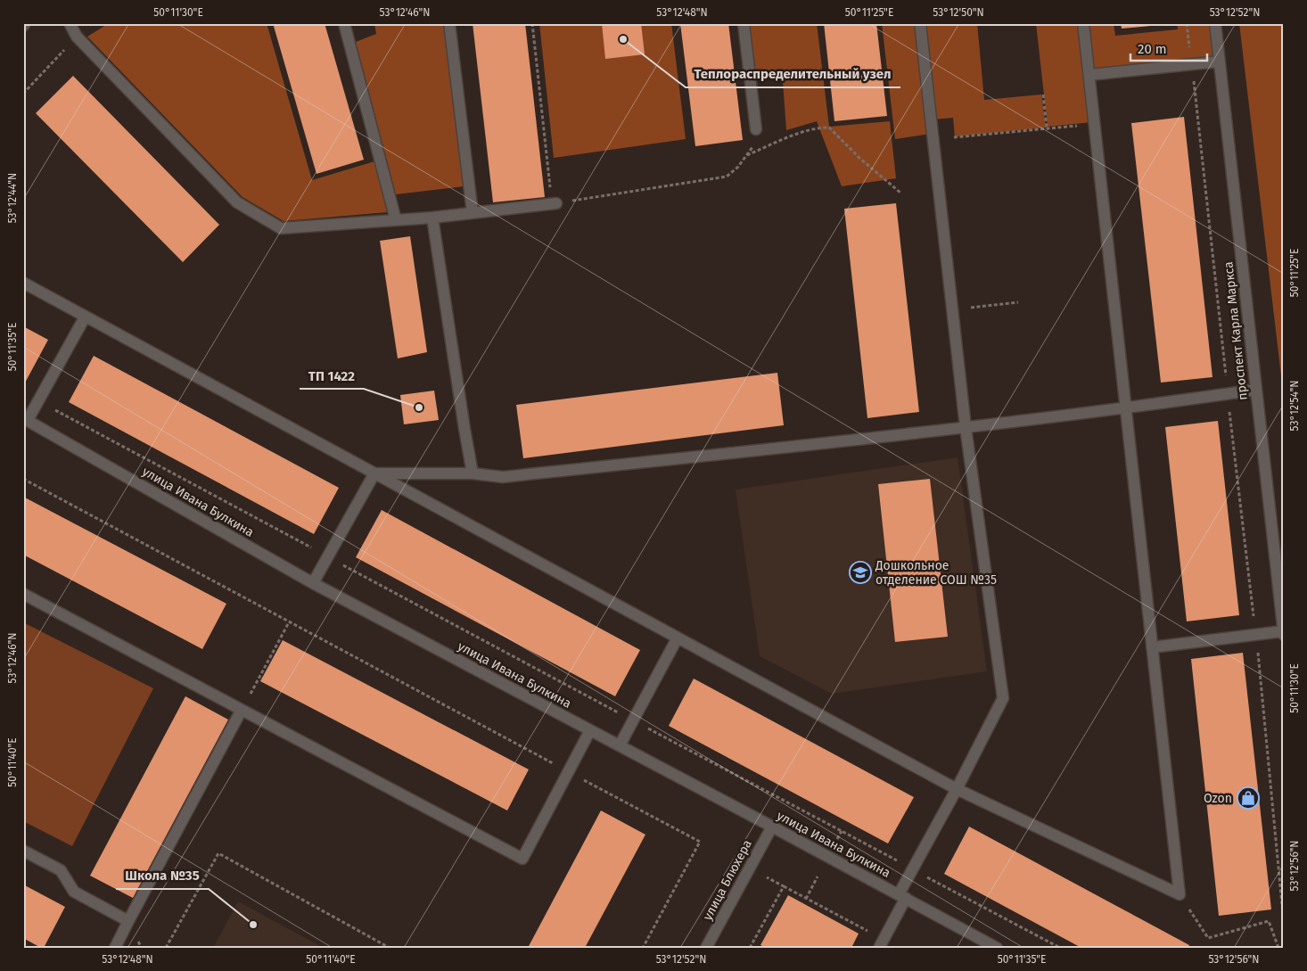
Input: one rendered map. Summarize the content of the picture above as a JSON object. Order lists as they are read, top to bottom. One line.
{"streets":{"street":["проспект Карла Маркса","улица Ивана Булкина","улица Блюхера"]},"crossings":[["улица Ивана Булкина","улица Блюхера"]],"places":{"other":["Теплораспределительный узел","ТП 1422","Школа №35"],"school or university":["Дошкольное отделение СОШ №35"],"shop":["Ozon"]},"scale_bar":"20 m","coordinates":["50°11'30\"E","53°12'46\"N","53°12'48\"N","50°11'25\"E","53°12'50\"N","53°12'52\"N","53°12'44\"N","50°11'35\"E","53°12'54\"N","50°11'40\"E","53°12'56\"N"]}
